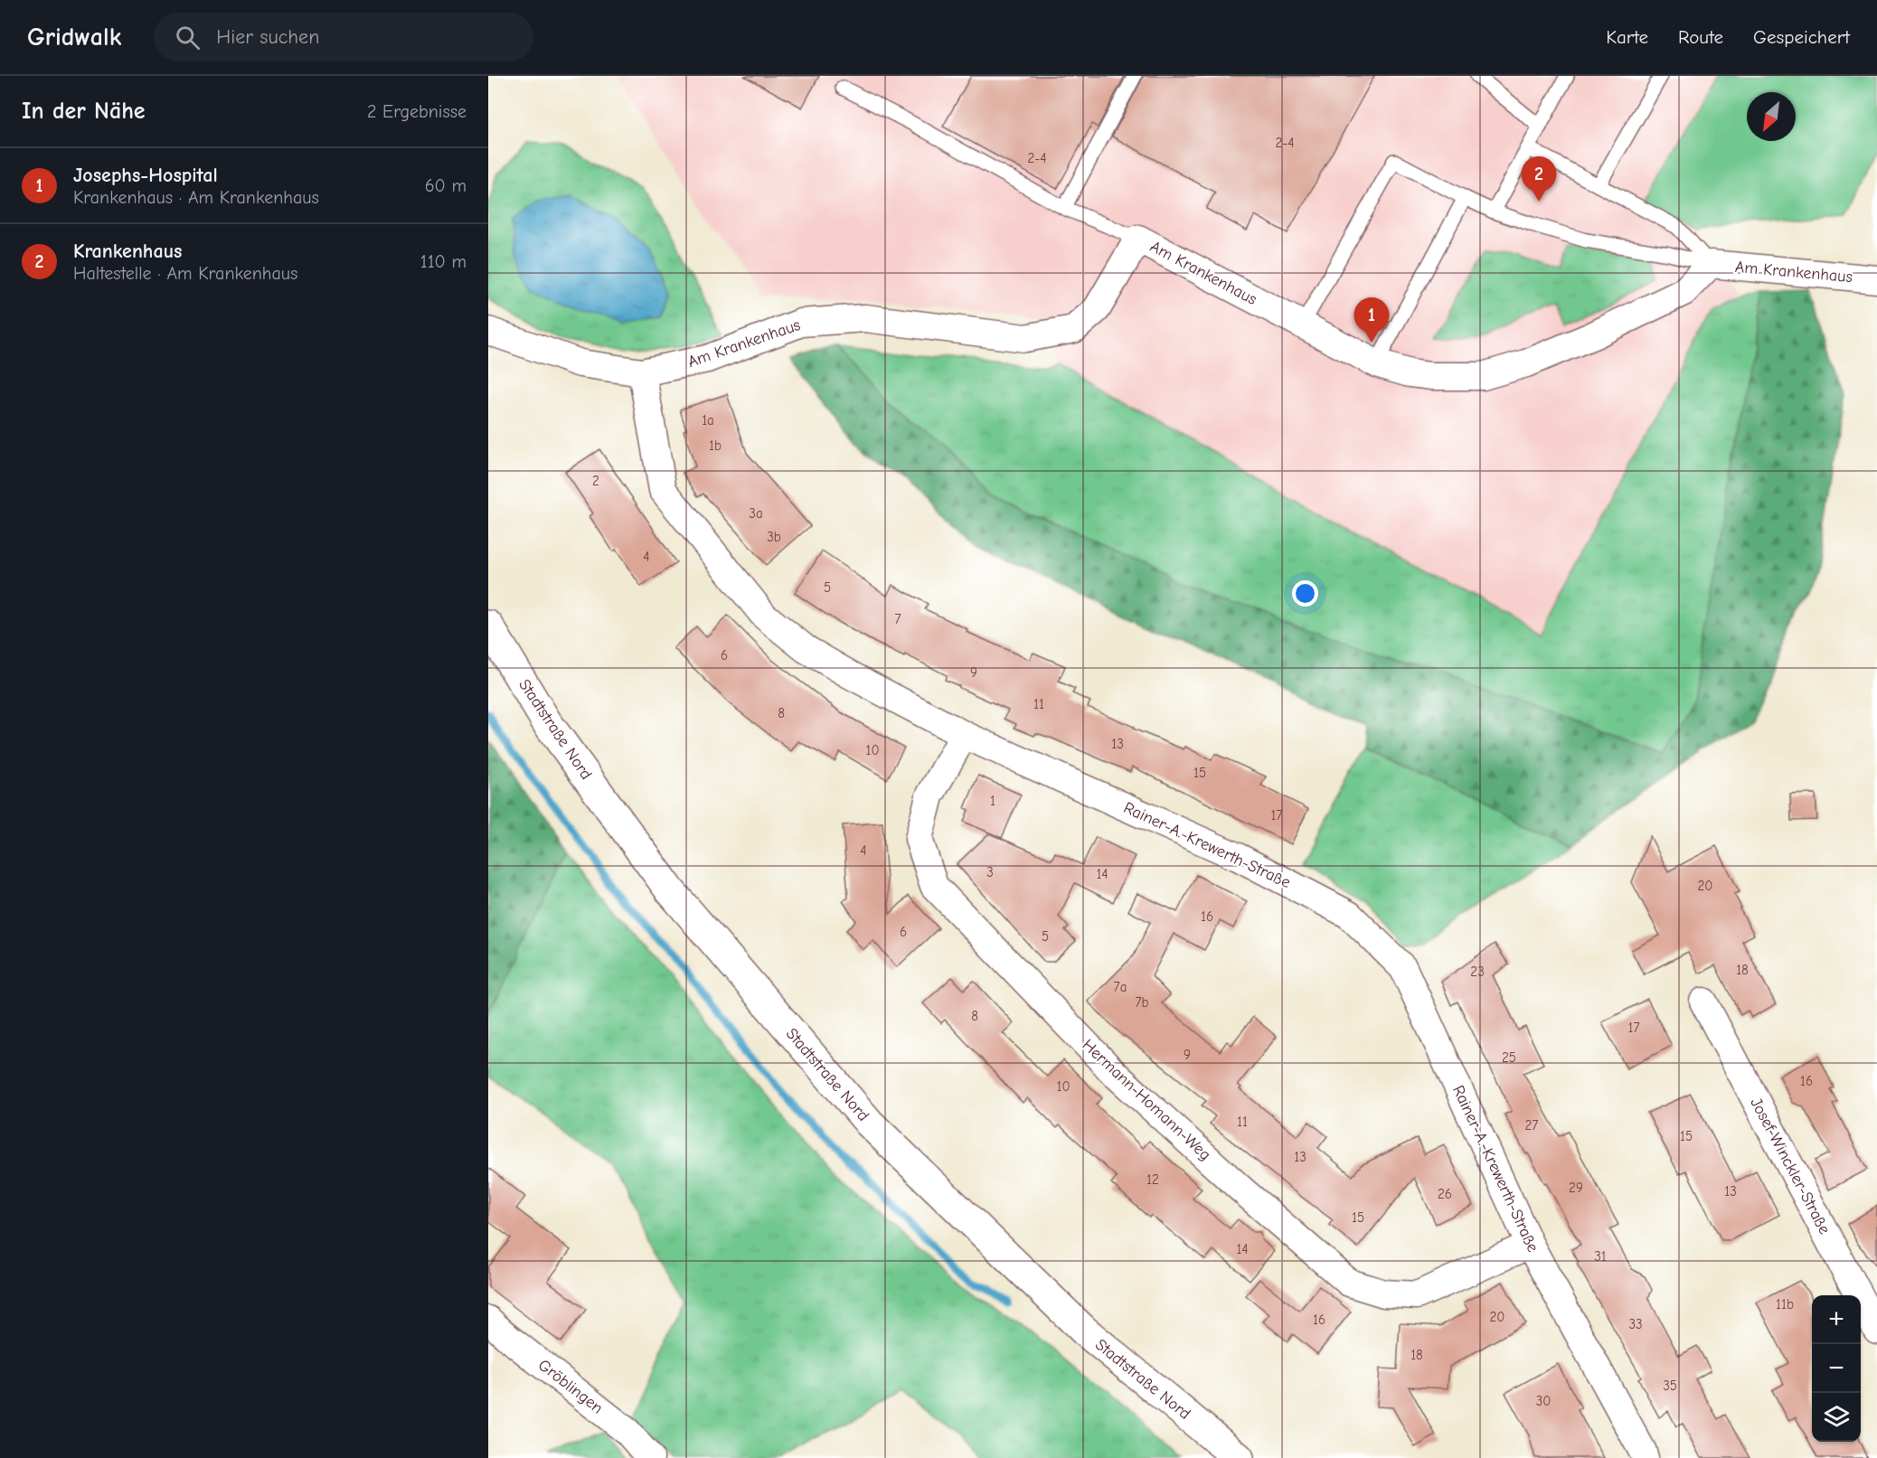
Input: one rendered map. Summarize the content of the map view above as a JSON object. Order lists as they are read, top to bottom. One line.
{"streets":{"main road":["Stadtstraße Nord"],"street":["Am Krankenhaus","Rainer-A.-Krewerth-Straße","Hermann-Homann-Weg","Josef-Winckler-Straße","Gröblingen"]},"crossings":[["Am Krankenhaus","Rainer-A.-Krewerth-Straße"],["Rainer-A.-Krewerth-Straße","Hermann-Homann-Weg"]],"house_numbers":["2-4","2-4","1a","1b","2","3a","3b","4","5","7","6","9","11","8","13","10","15","1","17","4","3","14","20","16","6","5","18","23","7a","7b","8","17","9","25","16","10","11","27","15","13","12","29","13","26","15","14","31","11b","20","16","33","18","35","30"],"north":"bottom left","page":{"header":"Gridwalk","search":"Hier suchen","nav":["Karte","Route","Gespeichert"],"heading":["In der Nähe","2 Ergebnisse"],"list":[{"mark":"1","name":"Josephs-Hospital","note":"Krankenhaus · Am Krankenhaus","value":"60 m"},{"mark":"2","name":"Krankenhaus","note":"Haltestelle · Am Krankenhaus","value":"110 m"}],"pins":["2","1"],"map_buttons":["+","−"]}}
